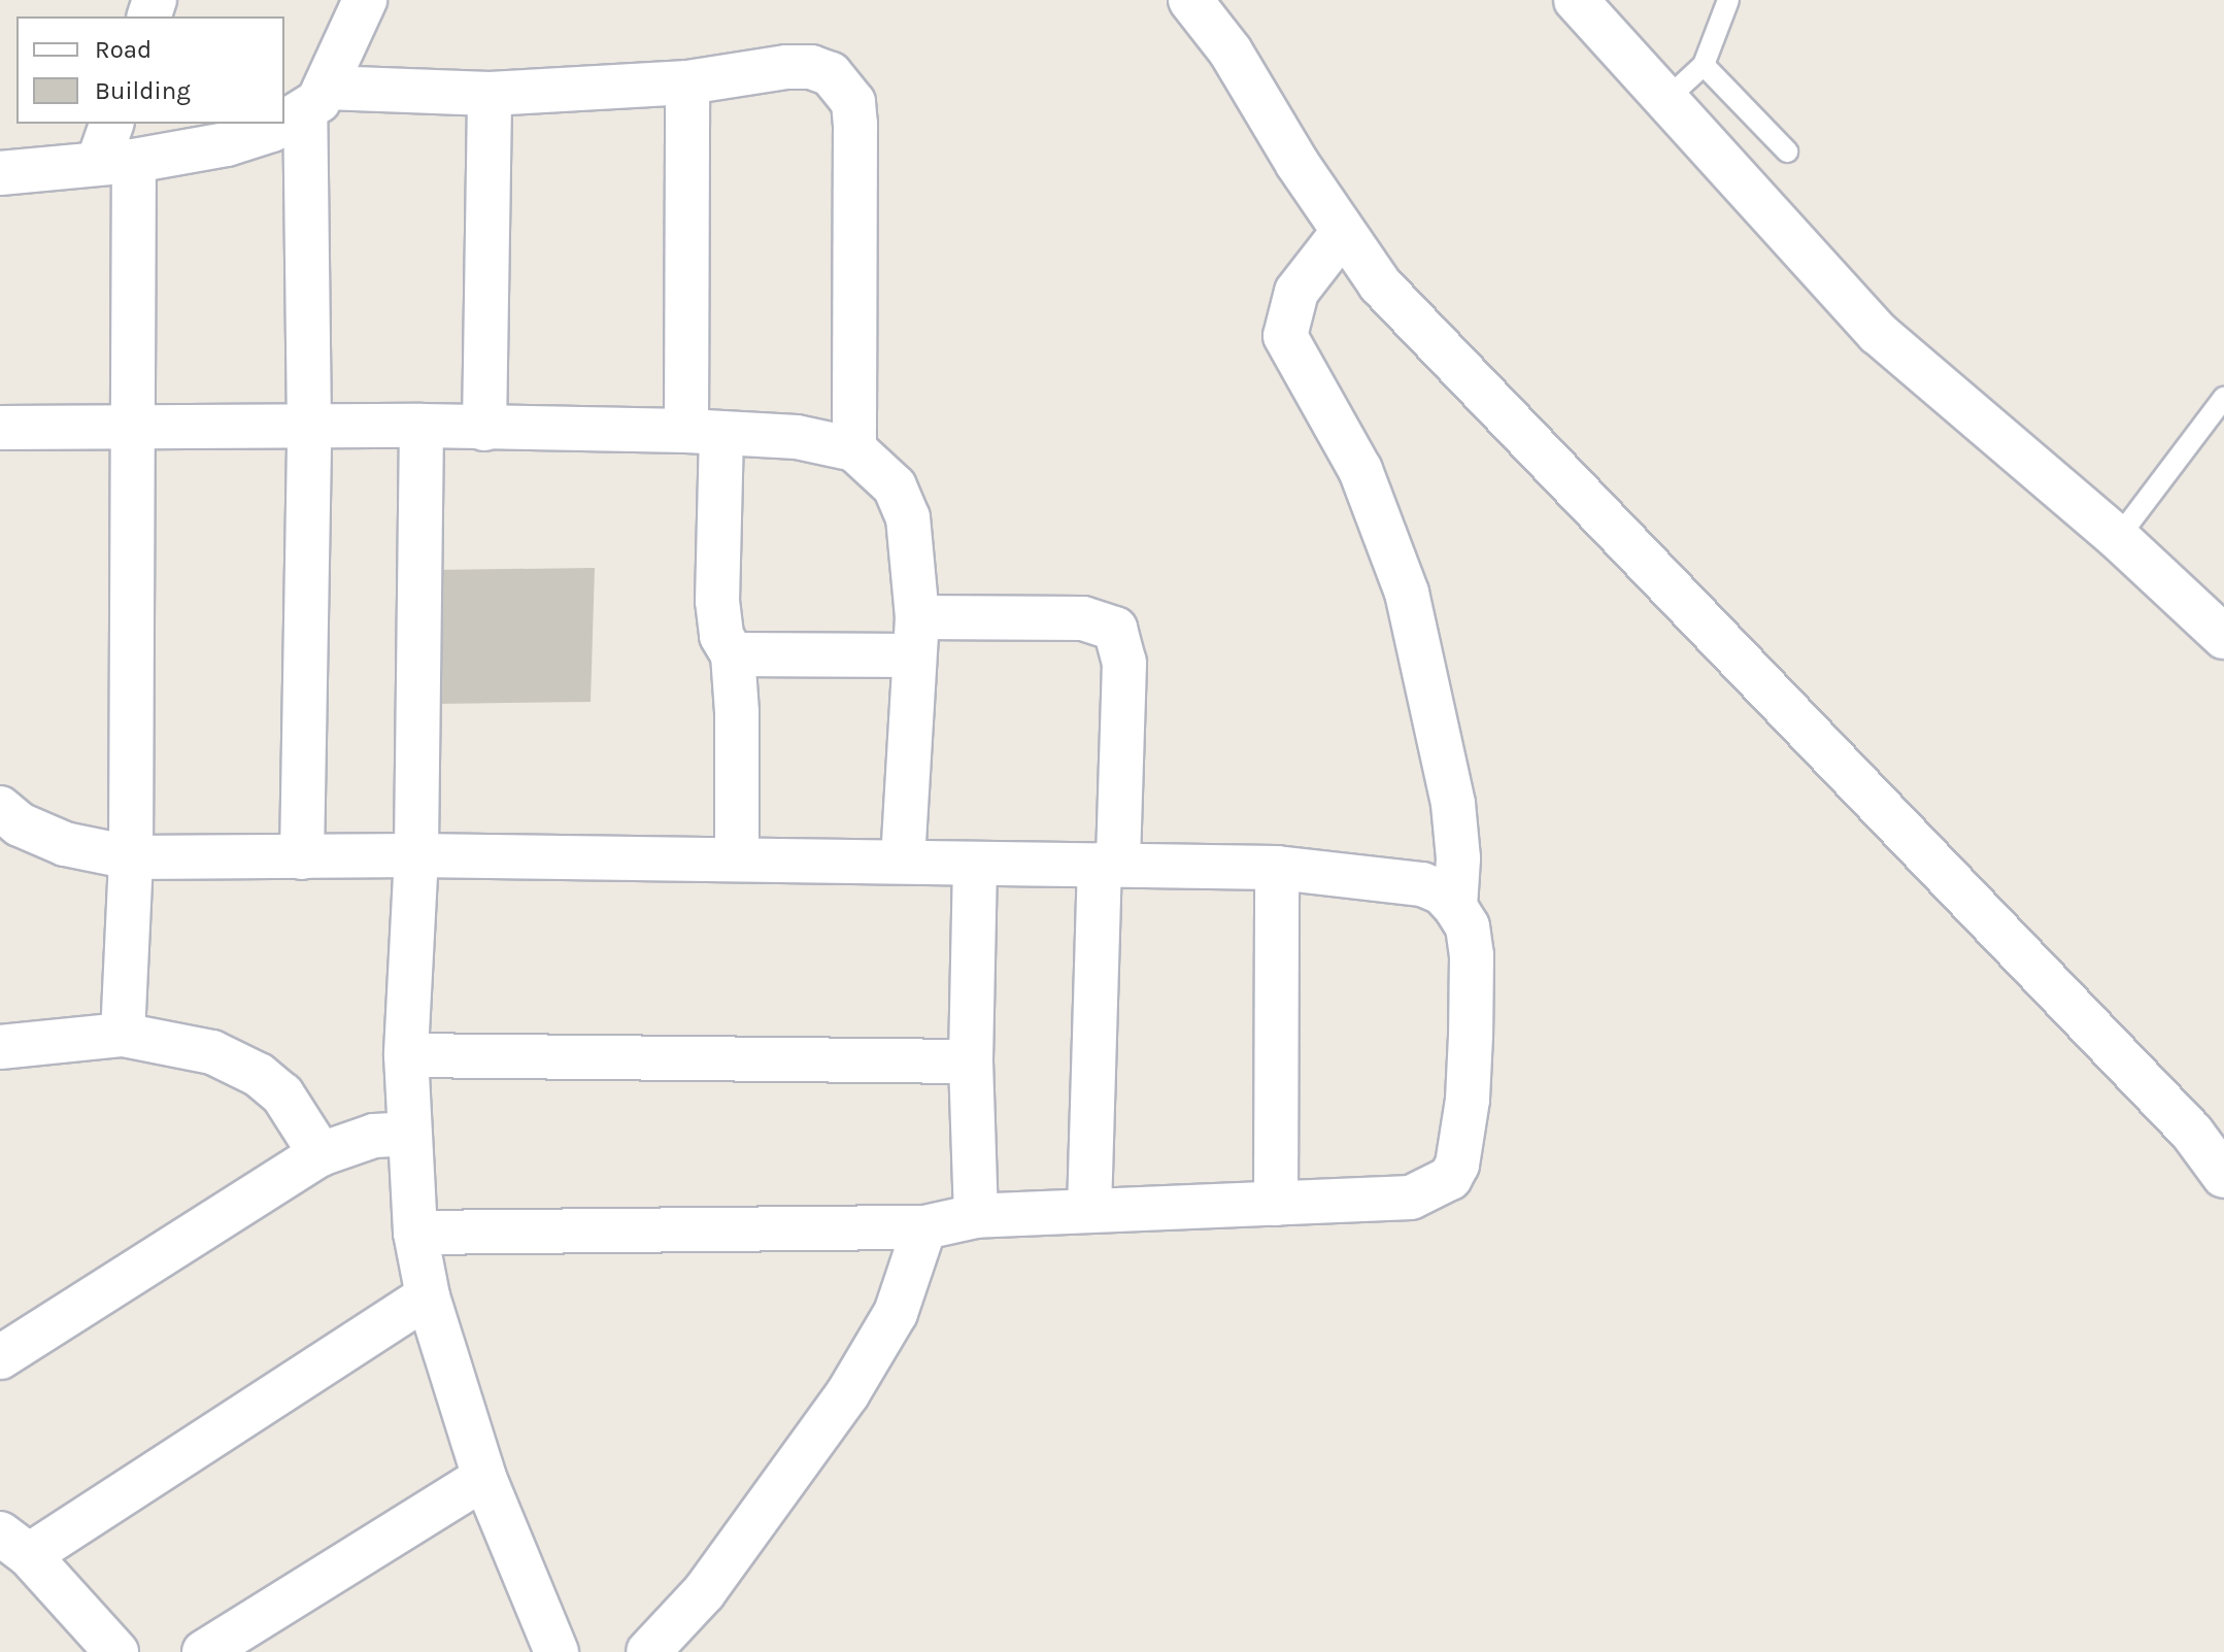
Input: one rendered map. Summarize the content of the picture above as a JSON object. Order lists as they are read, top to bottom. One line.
{"legend":["Road","Building"]}
